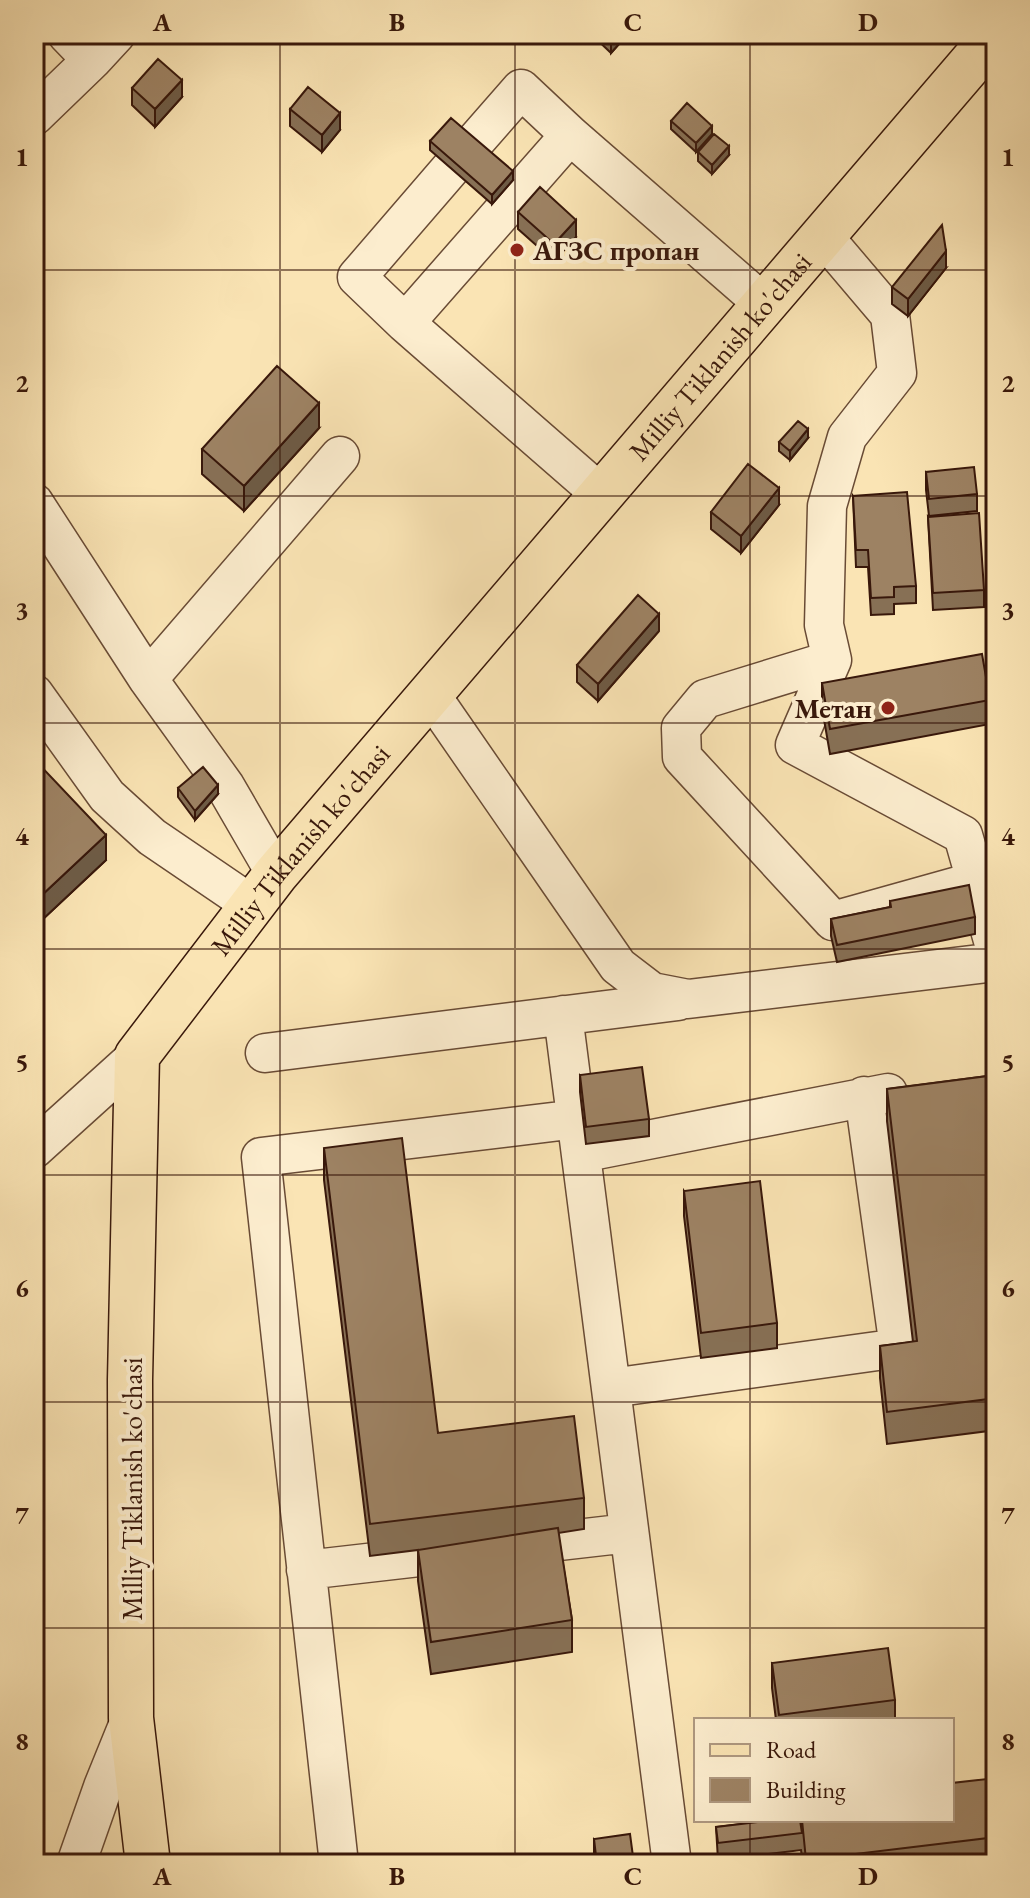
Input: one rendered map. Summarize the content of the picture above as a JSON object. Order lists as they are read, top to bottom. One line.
{"streets":{"main road":["Milliy Tiklanish ko'chasi"]},"places":["АГЗС пропан","Метан"],"legend":["Road","Building"],"grid":{"columns":["A","B","C","D"],"rows":["1","2","3","4","5","6","7","8"]}}
